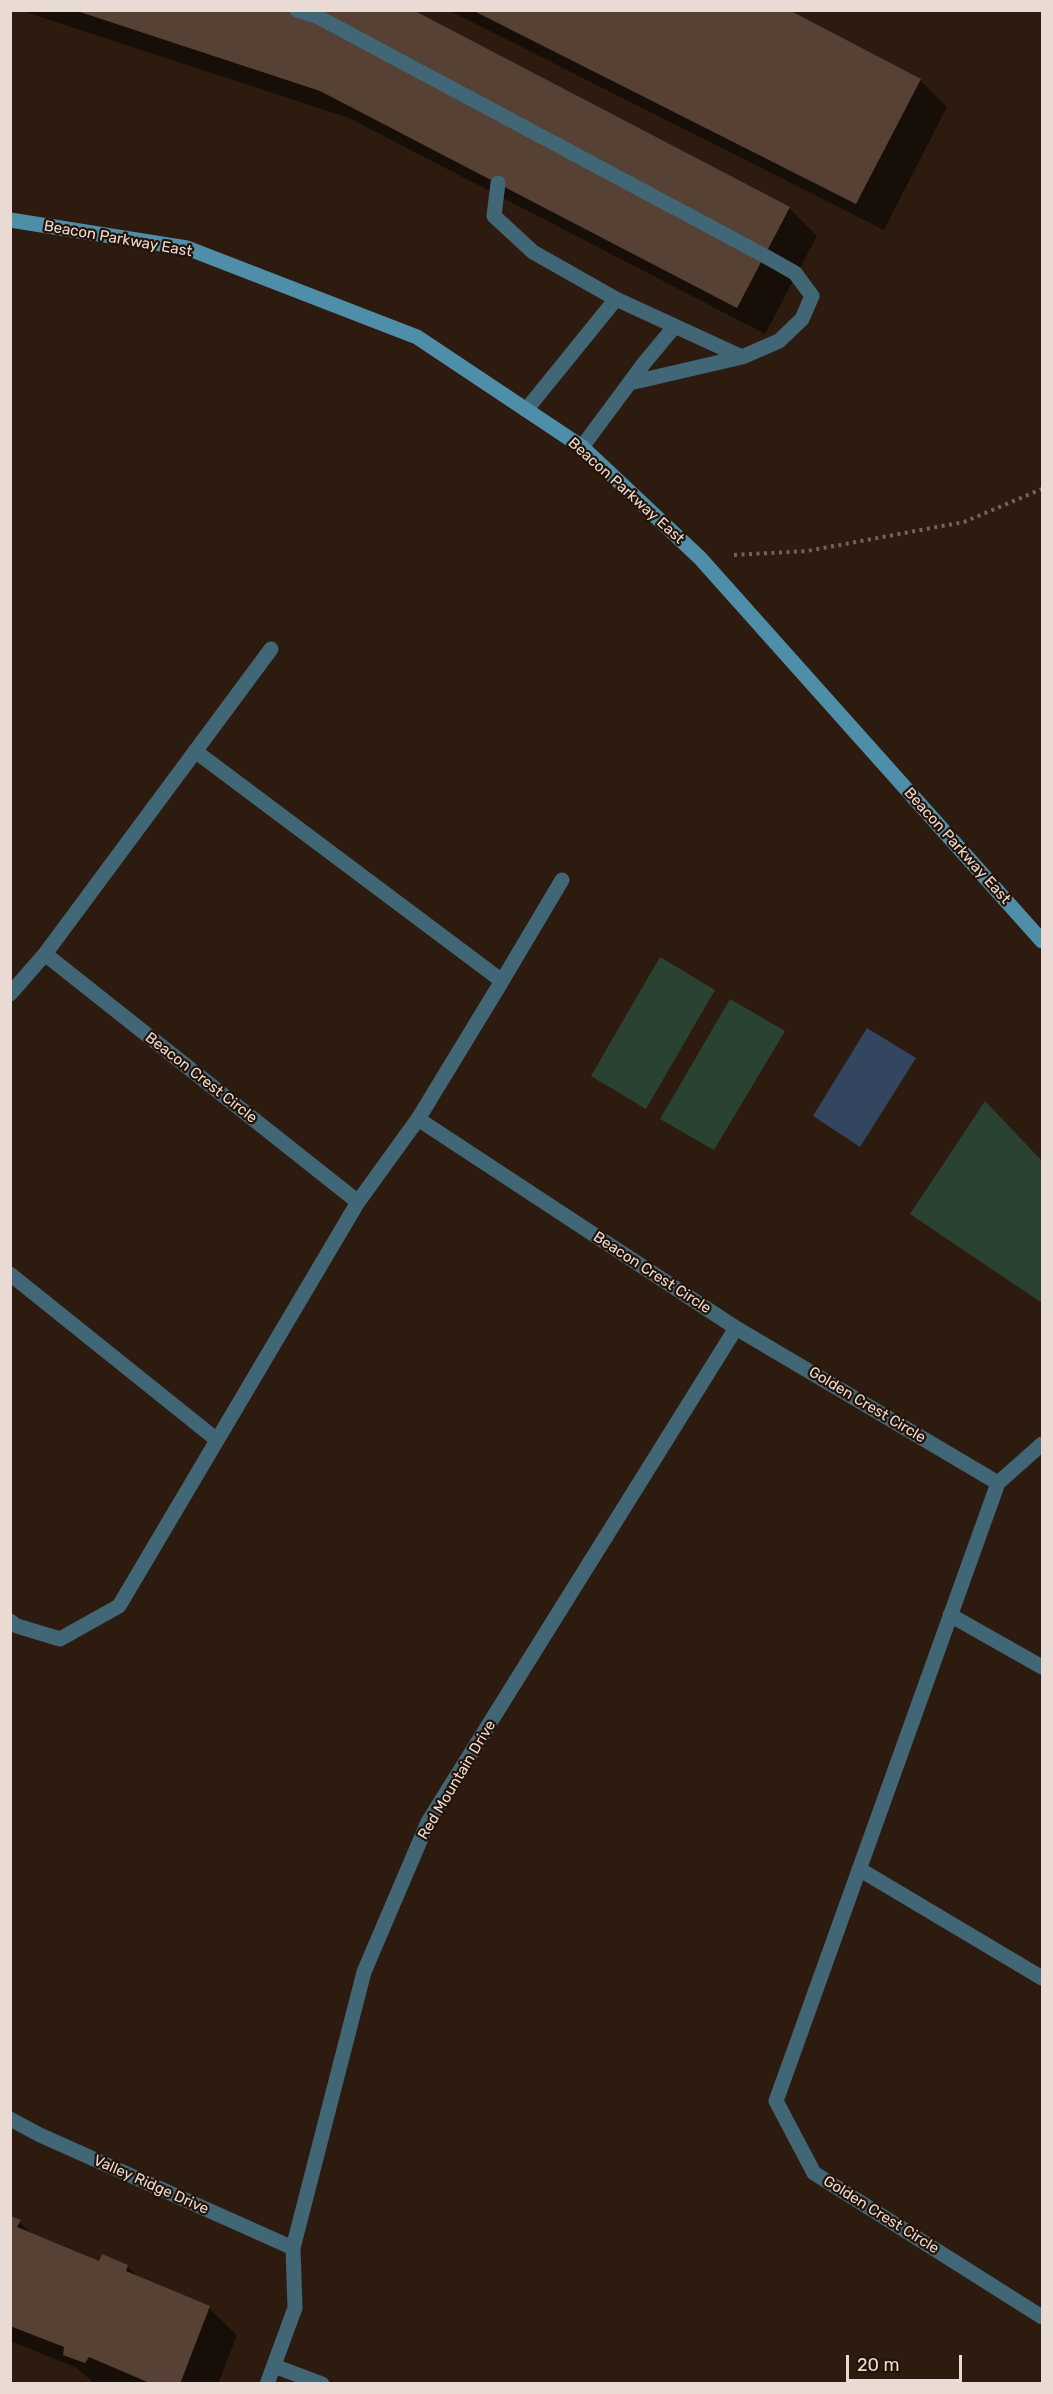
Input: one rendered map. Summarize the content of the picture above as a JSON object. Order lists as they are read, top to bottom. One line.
{"streets":{"street":["Beacon Parkway East","Beacon Crest Circle","Golden Crest Circle","Red Mountain Drive","Valley Ridge Drive"]},"crossings":[["Beacon Crest Circle","Golden Crest Circle"],["Beacon Crest Circle","Red Mountain Drive"],["Golden Crest Circle","Red Mountain Drive"],["Red Mountain Drive","Valley Ridge Drive"]],"scale_bar":"20 m"}
